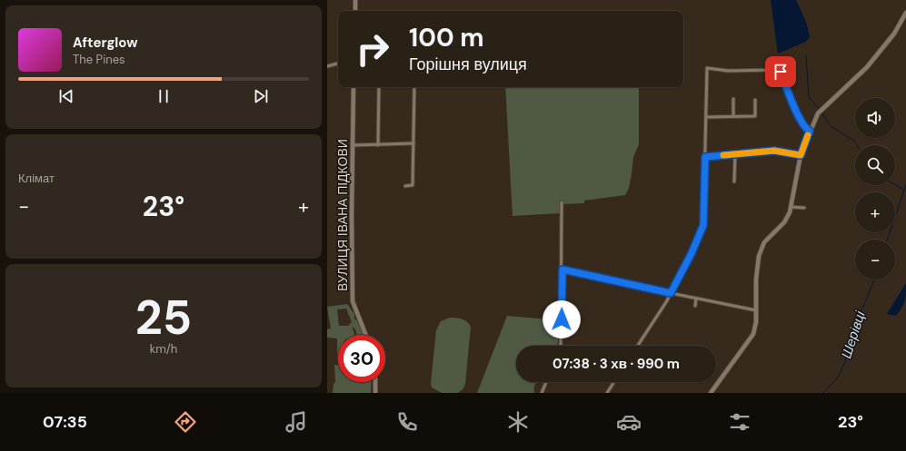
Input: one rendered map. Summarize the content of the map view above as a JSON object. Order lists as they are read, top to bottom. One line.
{"streets":{"street":["ВУЛИЦЯ ІВАНА ПІДКОВИ"]},"water":["Шерівці"],"page":{"turn":["100 m","Горішня вулиця"],"song":["Afterglow","The Pines"],"map_buttons":["+","−"],"tile":["Клімат",["25","km/h"]],"heat":["−","23°","+"],"limit":"30","trip":"07:38 · 3 хв · 990 m","tabs":["07:35","23°"]}}
